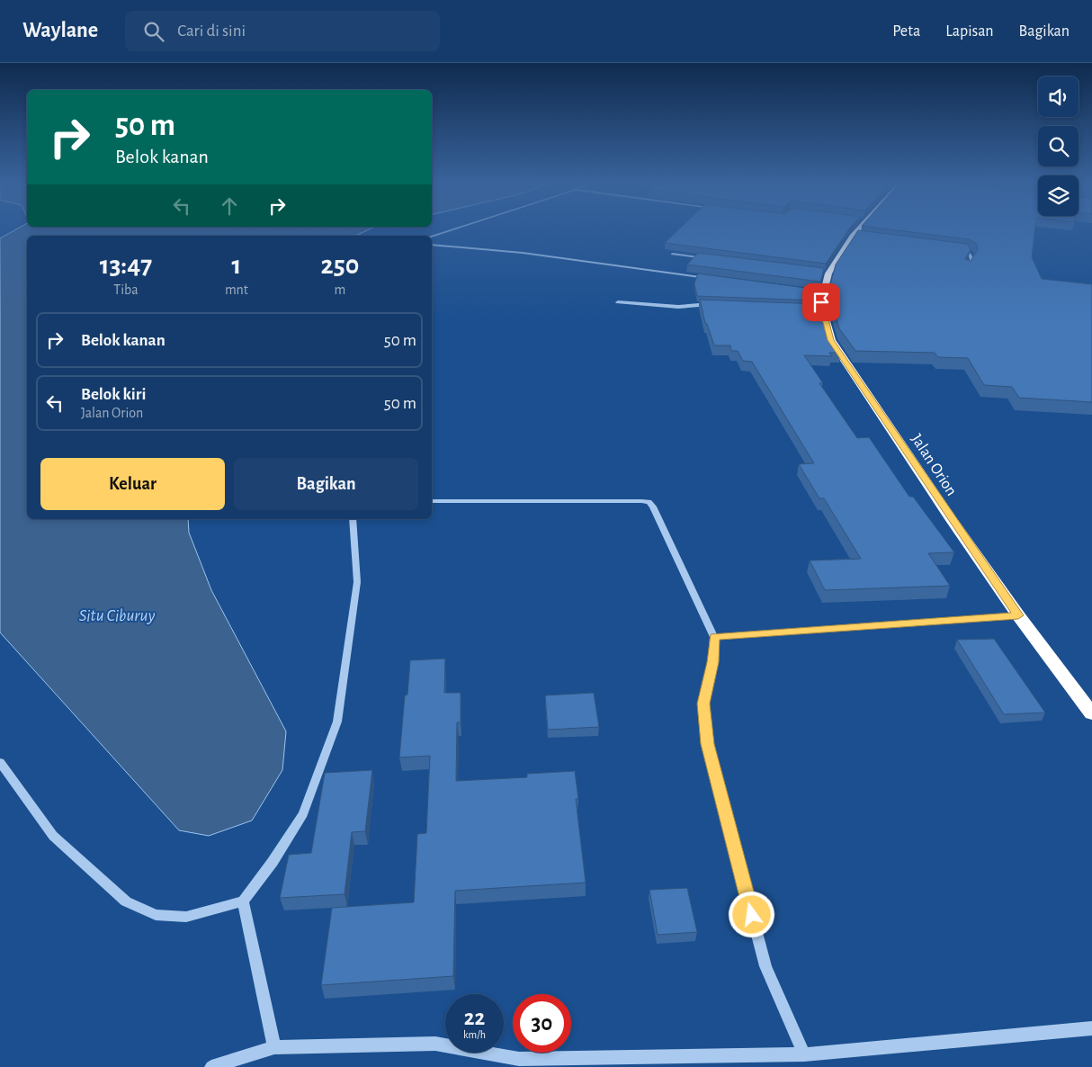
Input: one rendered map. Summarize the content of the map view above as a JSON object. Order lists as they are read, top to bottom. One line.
{"streets":{"highway":["Jalan Orion"]},"water":["Situ Ciburuy"],"page":{"header":"Waylane","search":"Cari di sini","nav":["Peta","Lapisan","Bagikan"],"turn":["50 m","Belok kanan"],"eta":["13:47","Tiba","1","mnt","250","m"],"list":[{"name":"Belok kanan","value":"50 m"},{"name":"Belok kiri","note":"Jalan Orion","value":"50 m"}],"buttons":["Keluar","Bagikan"],"speed":"22 km/h","limit":"30"}}
